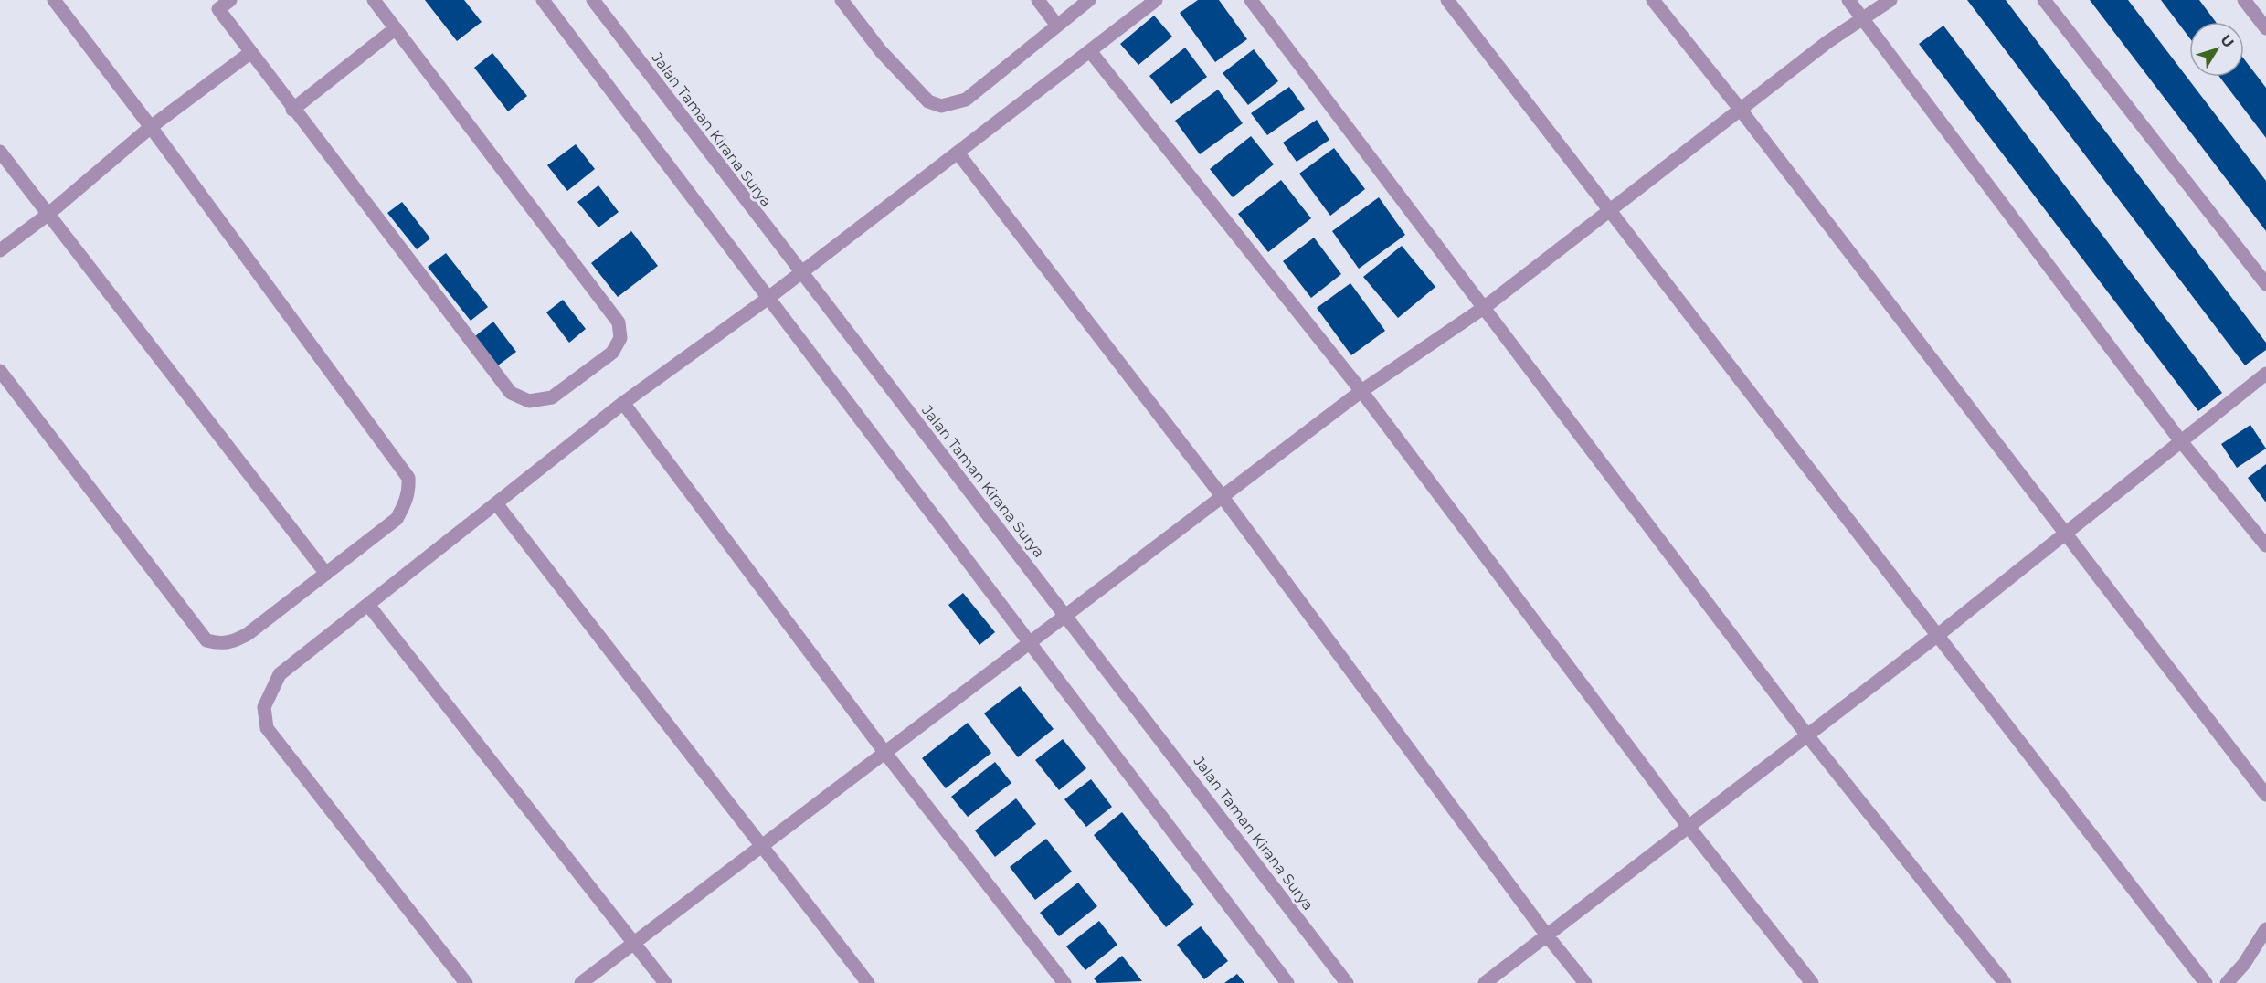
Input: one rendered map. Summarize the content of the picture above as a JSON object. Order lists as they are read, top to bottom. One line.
{"streets":{"street":["Jalan Taman Kirana Surya"]},"north":"top right"}
